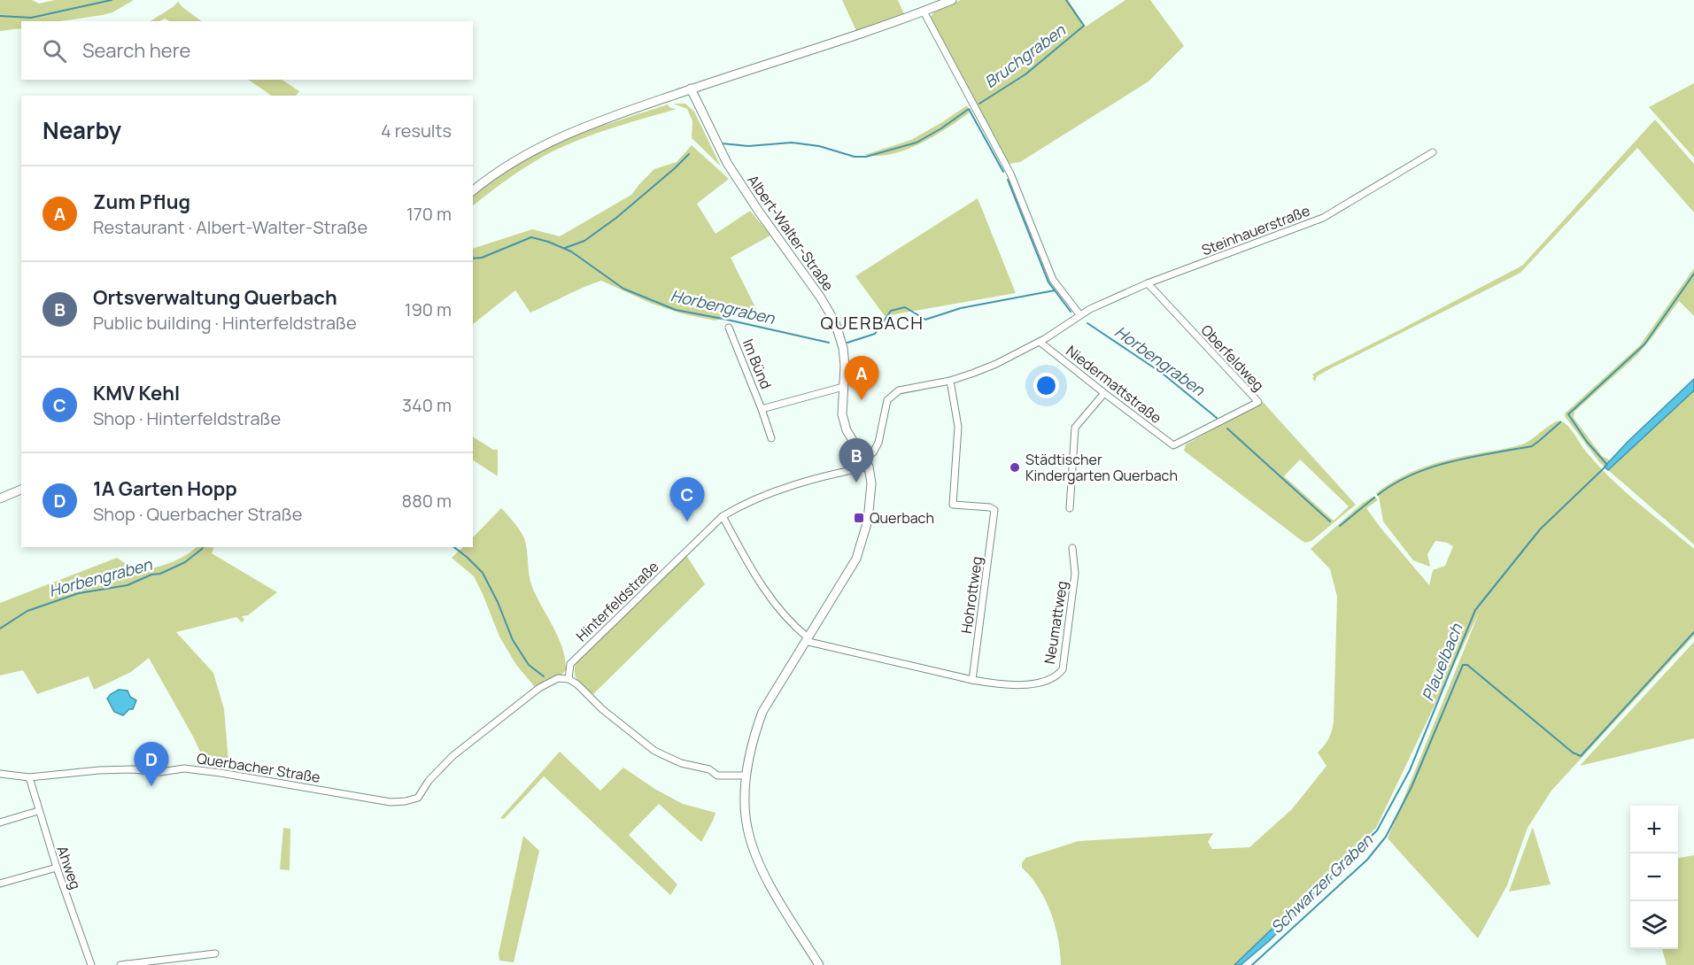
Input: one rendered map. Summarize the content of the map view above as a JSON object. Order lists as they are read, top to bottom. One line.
{"streets":{"street":["Steinhauerstraße","Albert-Walter-Straße","Oberfeldweg","Im Bünd","Niedermattstraße","Hohrottweg","Hinterfeldstraße","Neumattweg","Querbacher Straße","Ahweg"]},"crossings":[["Steinhauerstraße","Albert-Walter-Straße"],["Steinhauerstraße","Oberfeldweg"],["Steinhauerstraße","Niedermattstraße"],["Steinhauerstraße","Hohrottweg"],["Albert-Walter-Straße","Im Bünd"],["Albert-Walter-Straße","Hinterfeldstraße"],["Oberfeldweg","Niedermattstraße"],["Hohrottweg","Neumattweg"],["Hinterfeldstraße","Querbacher Straße"],["Querbacher Straße","Ahweg"]],"districts":["QUERBACH"],"water":["Bruchgraben","Horbengraben","Plauelbach","Schwarzer Graben"],"places":{"other":["Städtischer Kindergarten Querbach"],"transit":["Querbach"]},"page":{"search":"Search here","heading":["Nearby","4 results"],"list":[{"mark":"A","name":"Zum Pflug","note":"Restaurant · Albert-Walter-Straße","value":"170 m"},{"mark":"B","name":"Ortsverwaltung Querbach","note":"Public building · Hinterfeldstraße","value":"190 m"},{"mark":"C","name":"KMV Kehl","note":"Shop · Hinterfeldstraße","value":"340 m"},{"mark":"D","name":"1A Garten Hopp","note":"Shop · Querbacher Straße","value":"880 m"}],"pins":["A","B","C","D"],"map_buttons":["+","−"]}}
